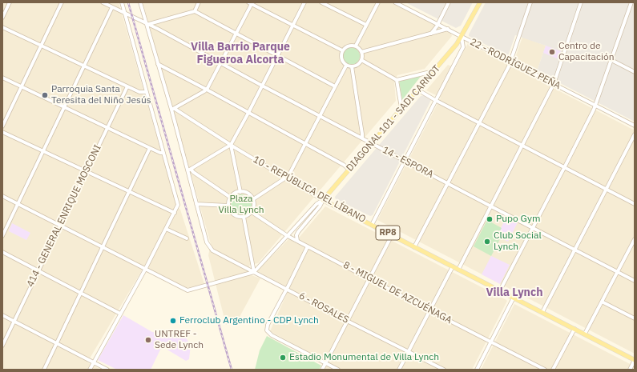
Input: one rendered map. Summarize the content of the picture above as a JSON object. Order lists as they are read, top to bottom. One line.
{"streets":{"main road":["DIAGONAL 101 - SADI CARNOT","10 - REPÚBLICA DEL LÍBANO","RP8"],"street":["22 - RODRÍGUEZ PEÑA","14 - ESPORA","414 - GENERAL ENRIQUE MOSCONI","8 - MIGUEL DE AZCUÉNAGA","6 - ROSALES"]},"crossings":[["22 - RODRÍGUEZ PEÑA","DIAGONAL 101 - SADI CARNOT"],["DIAGONAL 101 - SADI CARNOT","14 - ESPORA"],["DIAGONAL 101 - SADI CARNOT","10 - REPÚBLICA DEL LÍBANO"],["DIAGONAL 101 - SADI CARNOT","8 - MIGUEL DE AZCUÉNAGA"],["DIAGONAL 101 - SADI CARNOT","6 - ROSALES"],["10 - REPÚBLICA DEL LÍBANO","RP8"]],"districts":["Villa Barrio Parque Figueroa Alcorta","Villa Lynch"],"parks":["Plaza Villa Lynch"],"places":["Centro de Capacitación","Parroquia Santa Teresita del Niño Jesús","Pupo Gym","Club Social Lynch","Ferroclub Argentino - CDP Lynch","UNTREF - Sede Lynch","Estadio Monumental de Villa Lynch"]}
